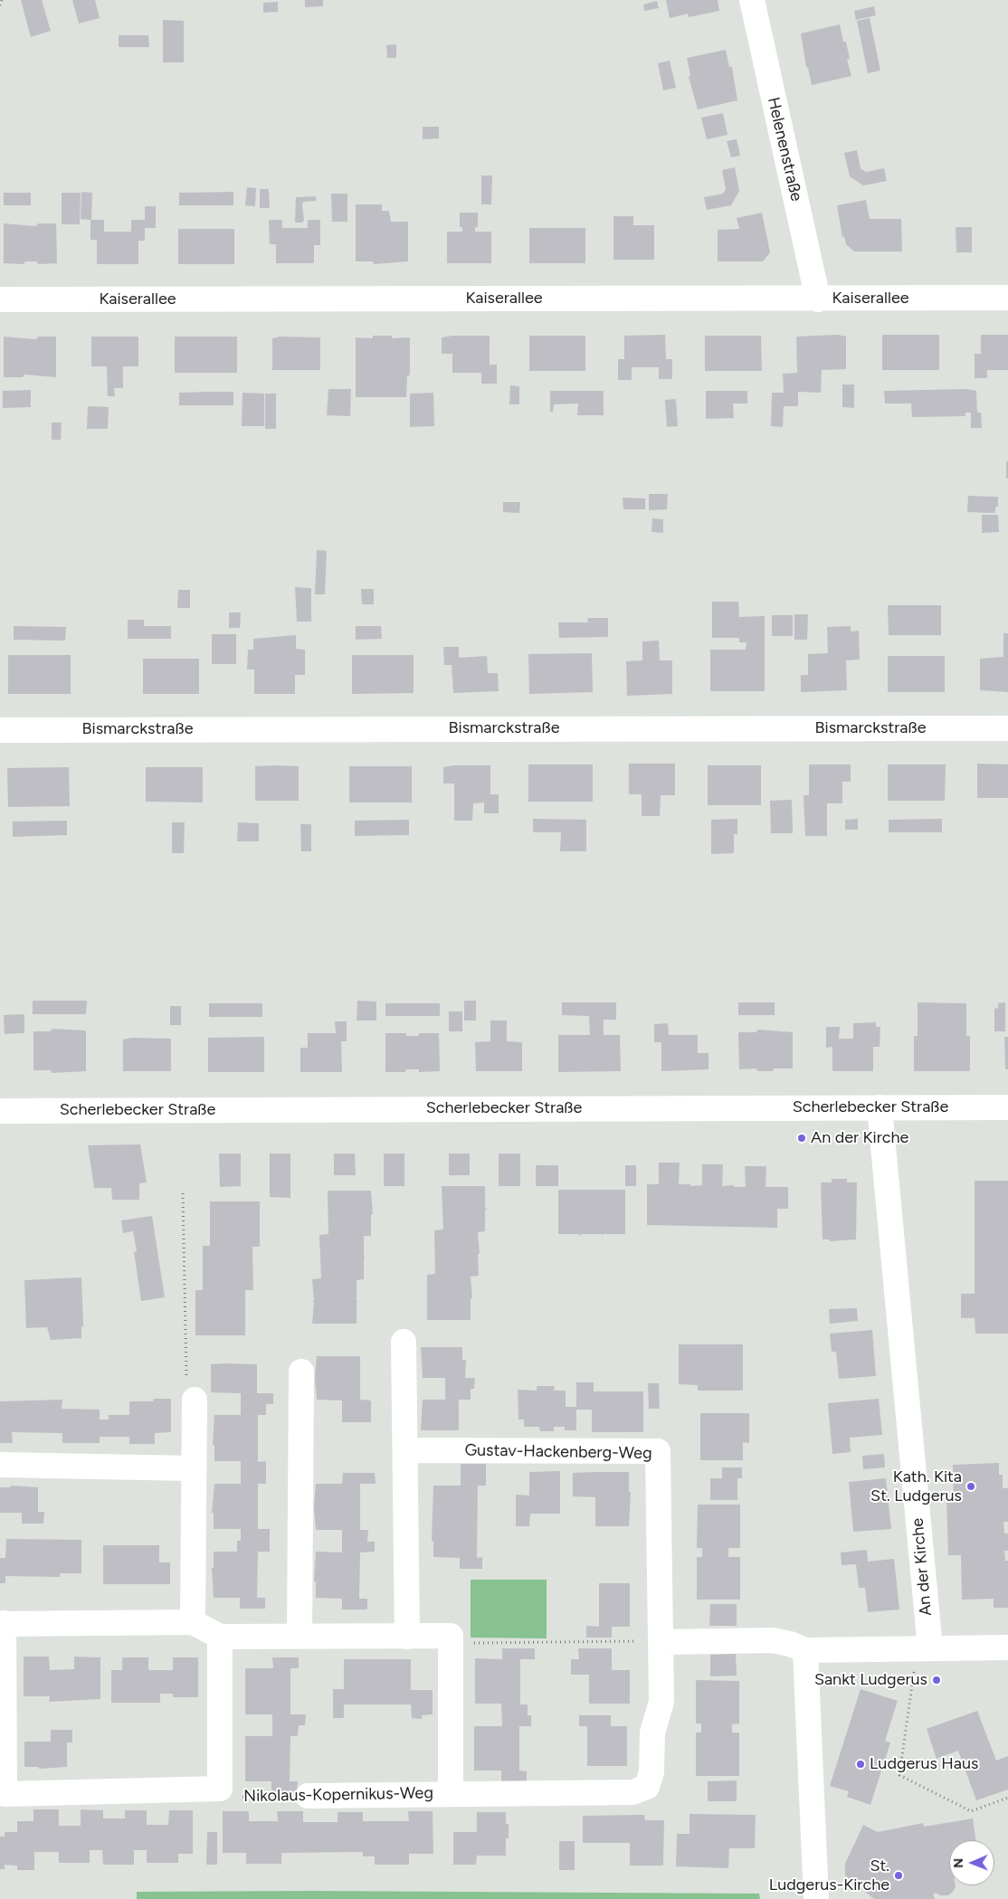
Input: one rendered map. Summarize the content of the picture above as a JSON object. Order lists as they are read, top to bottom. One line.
{"streets":{"street":["Helenenstraße","Kaiserallee","Bismarckstraße","Scherlebecker Straße","Gustav-Hackenberg-Weg","An der Kirche","Nikolaus-Kopernikus-Weg"]},"crossings":[["Helenenstraße","Kaiserallee"],["Scherlebecker Straße","An der Kirche"],["Gustav-Hackenberg-Weg","Nikolaus-Kopernikus-Weg"]],"places":["An der Kirche","Kath. Kita St. Ludgerus","Sankt Ludgerus","Ludgerus Haus","St. Ludgerus-Kirche"],"north":"left"}
